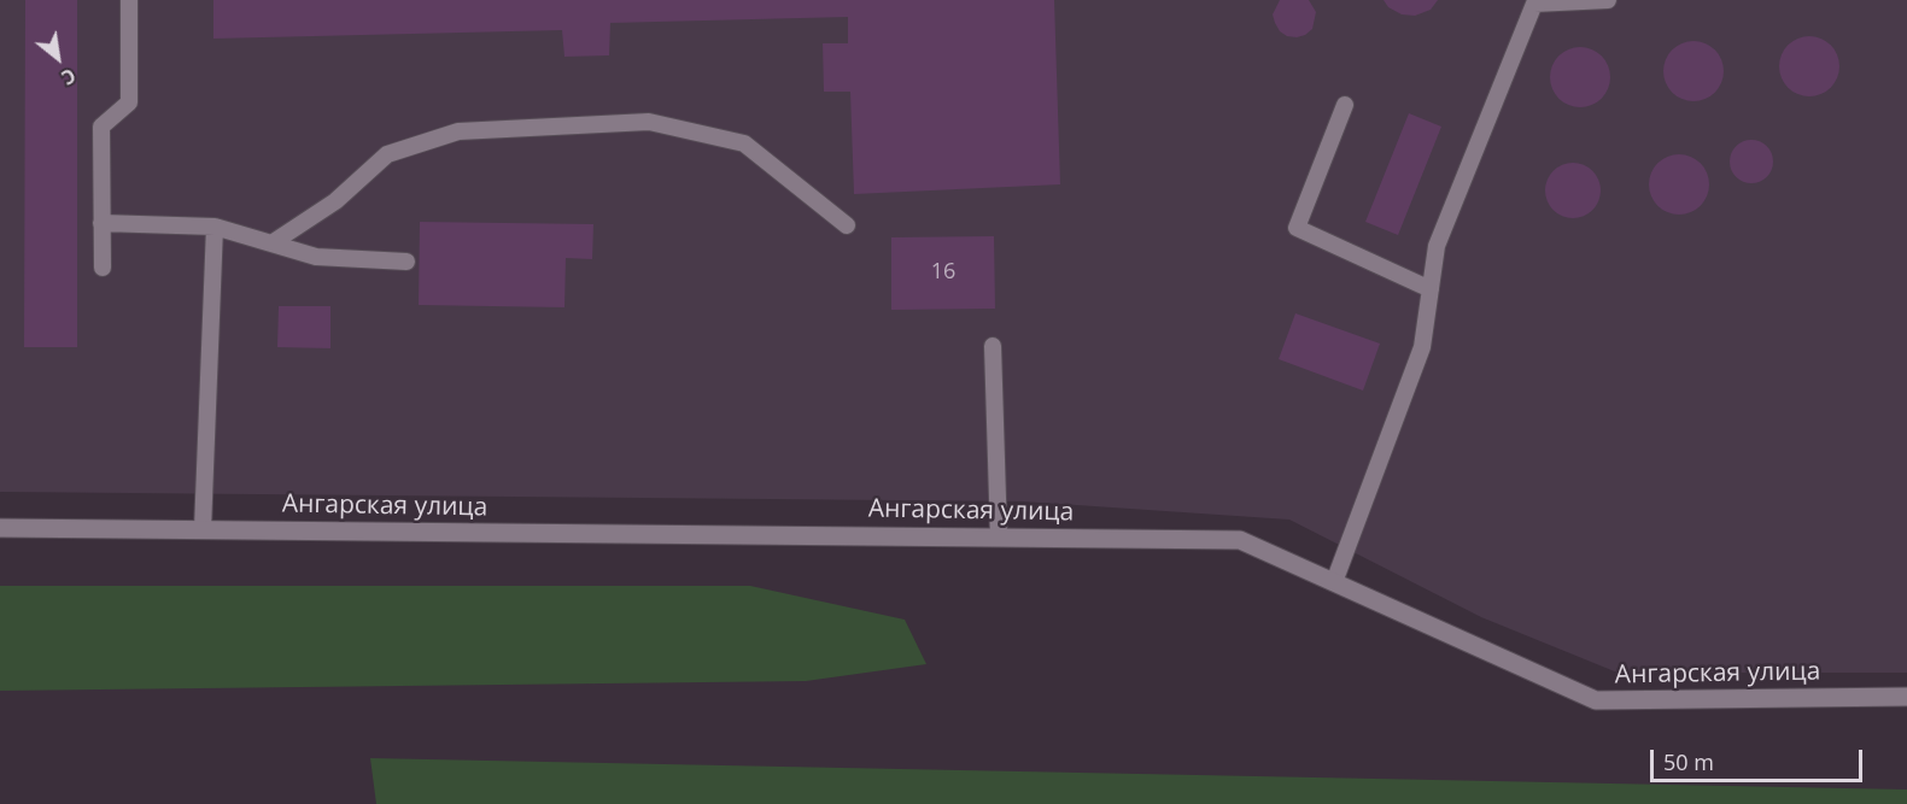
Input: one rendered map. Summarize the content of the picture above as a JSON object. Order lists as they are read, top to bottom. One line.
{"streets":{"street":["Ангарская улица"]},"house_numbers":["16"],"scale_bar":"50 m","north":"bottom right"}
